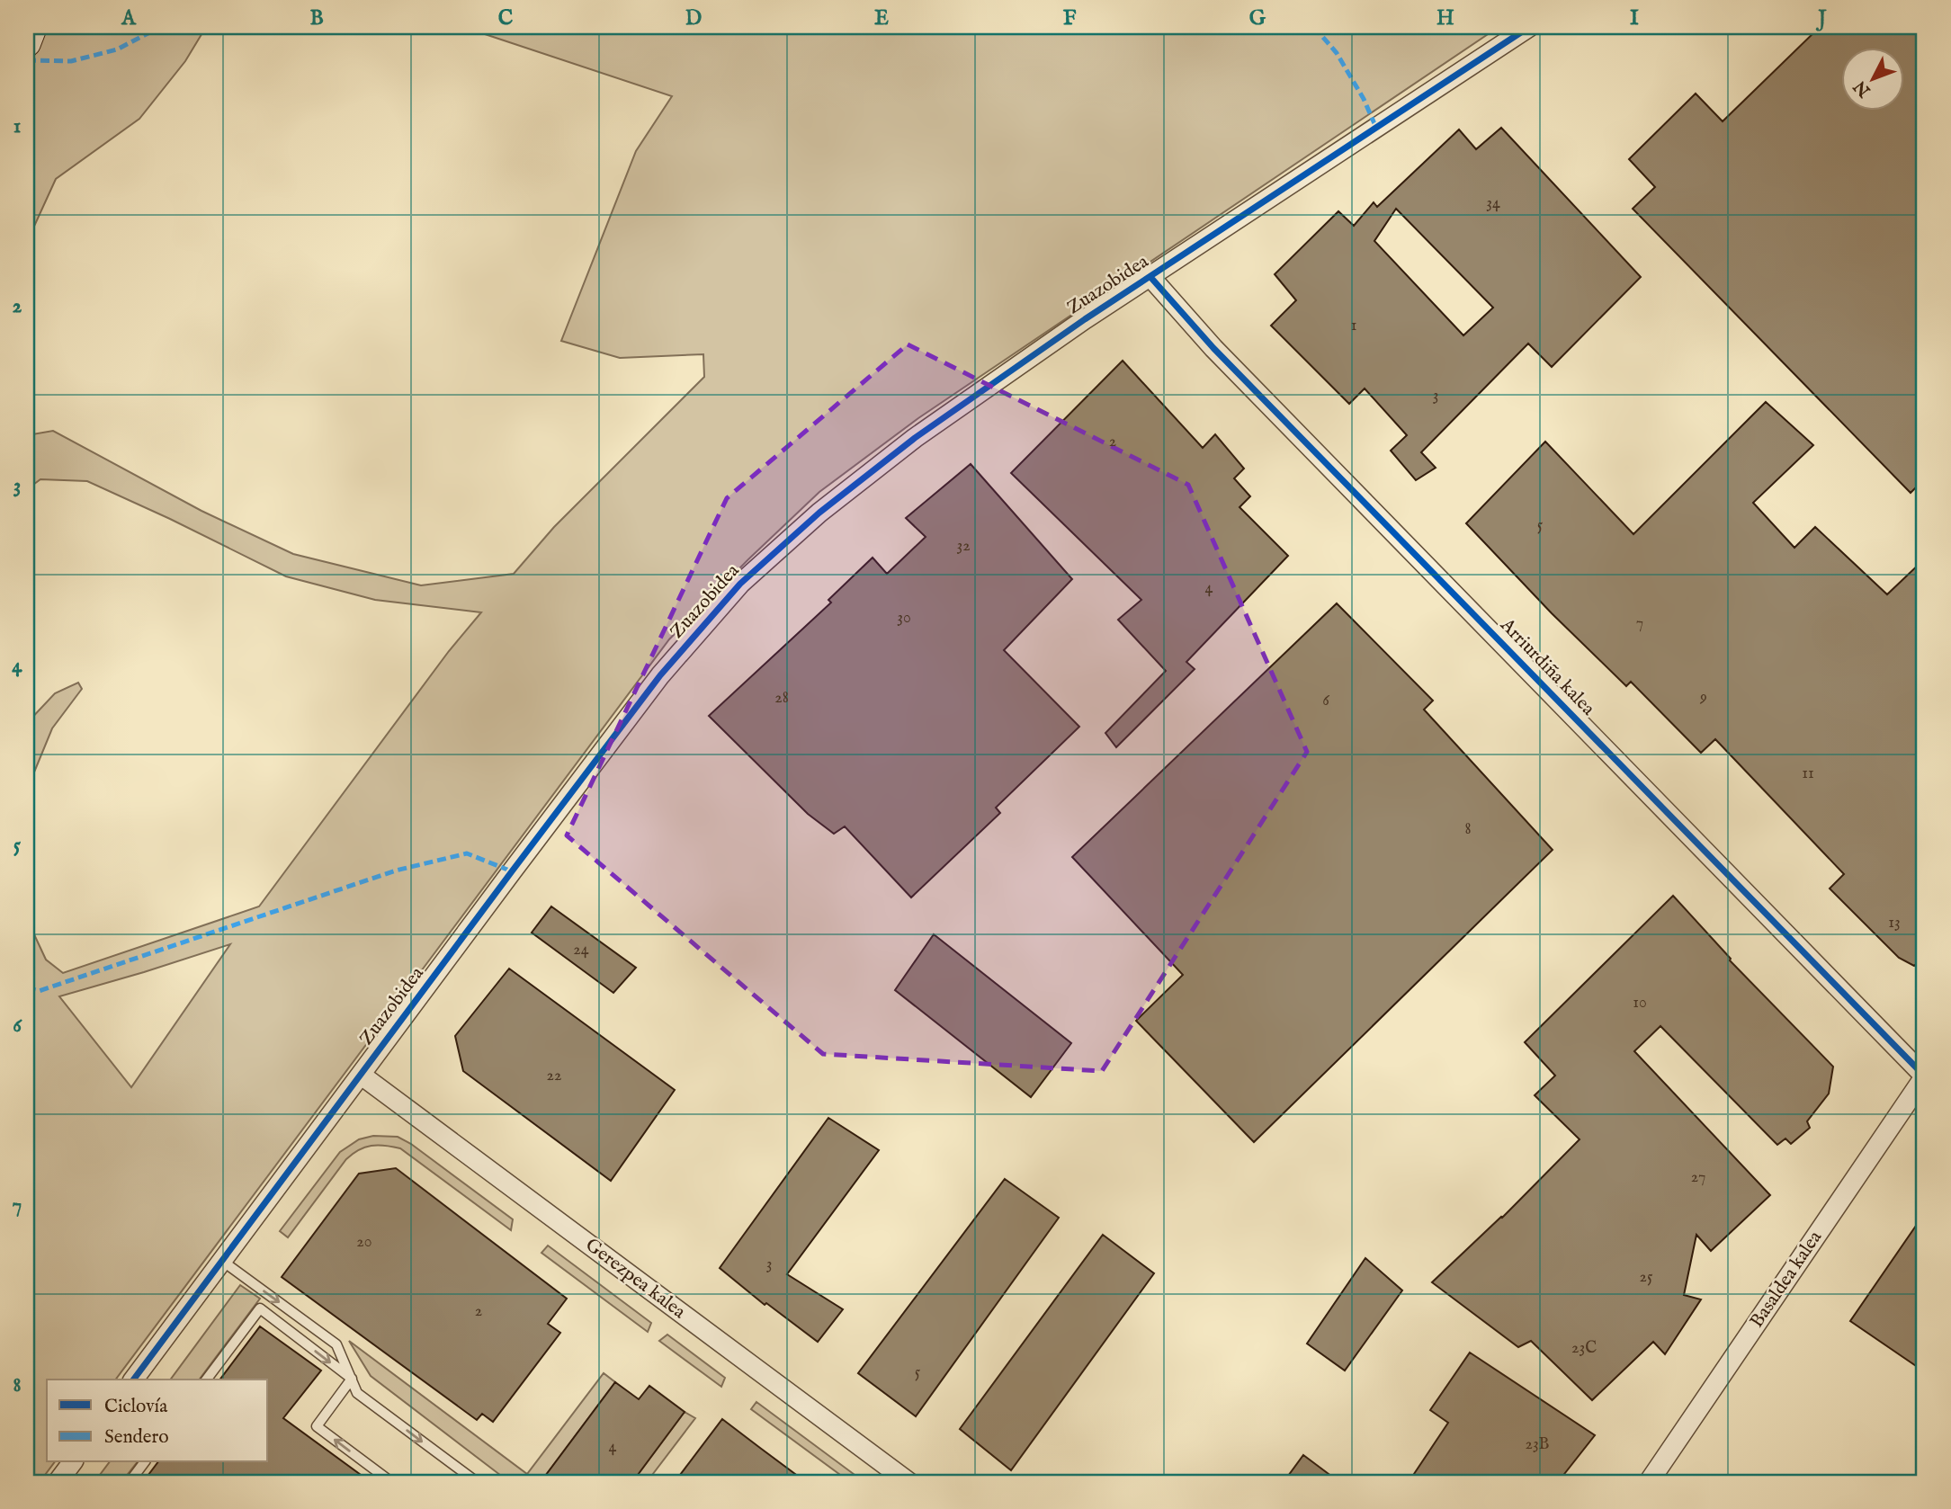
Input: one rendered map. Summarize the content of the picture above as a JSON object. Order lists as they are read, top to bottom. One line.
{"streets":{"street":["Zuazobidea","Arriurdiña kalea","Gerezpea kalea","Basaldea kalea"]},"crossings":[["Zuazobidea","Arriurdiña kalea"],["Zuazobidea","Gerezpea kalea"],["Arriurdiña kalea","Basaldea kalea"]],"house_numbers":["34","1","3","2","5","32","4","30","7","9","28","6","11","8","13","24","10","22","27","20","3","25","2","23C","5","23B","4"],"legend":["Ciclovía","Sendero"],"north":"bottom left","grid":{"columns":["A","B","C","D","E","F","G","H","I","J"],"rows":["1","2","3","4","5","6","7","8"]}}
